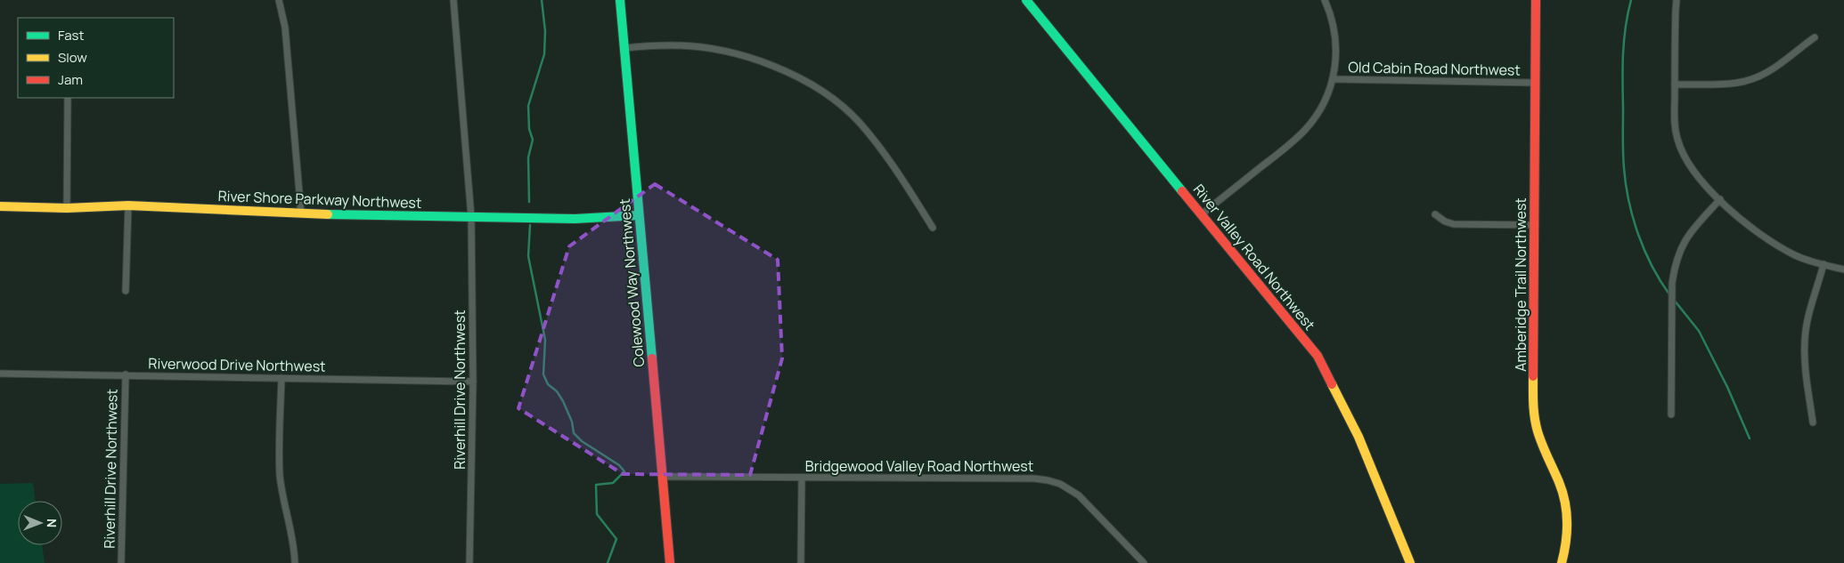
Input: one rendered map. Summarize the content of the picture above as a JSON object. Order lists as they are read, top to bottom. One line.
{"streets":{"street":["Old Cabin Road Northwest","River Shore Parkway Northwest","River Valley Road Northwest","Colewood Way Northwest","Amberidge Trail Northwest","Riverwood Drive Northwest","Riverhill Drive Northwest","Bridgewood Valley Road Northwest"]},"crossings":[["Old Cabin Road Northwest","Amberidge Trail Northwest"],["River Shore Parkway Northwest","Colewood Way Northwest"],["River Shore Parkway Northwest","Riverhill Drive Northwest"],["Colewood Way Northwest","Bridgewood Valley Road Northwest"],["Riverwood Drive Northwest","Riverhill Drive Northwest"]],"legend":["Fast","Slow","Jam"],"north":"right"}
